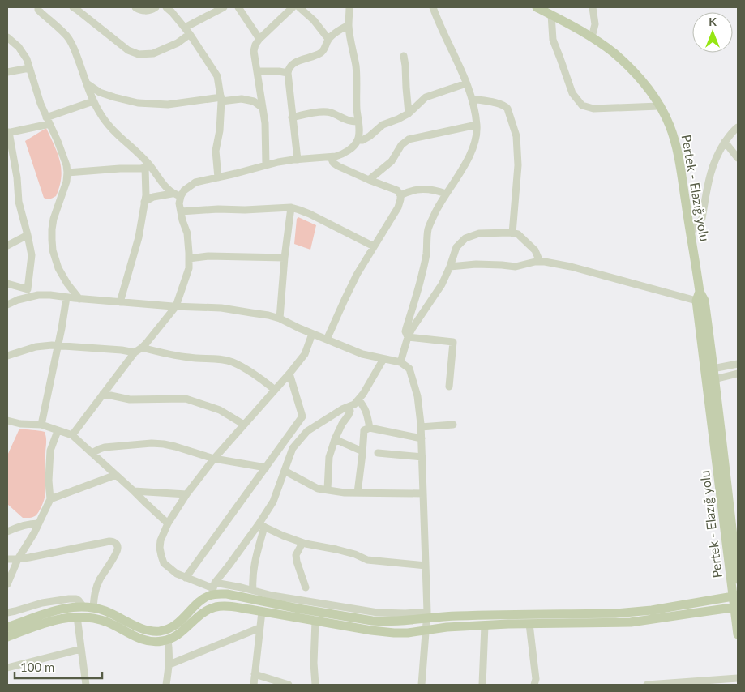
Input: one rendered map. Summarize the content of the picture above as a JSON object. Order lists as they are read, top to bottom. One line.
{"streets":{"main road":["Pertek - Elazığ yolu"]},"scale_bar":"100 m","north":"top"}
